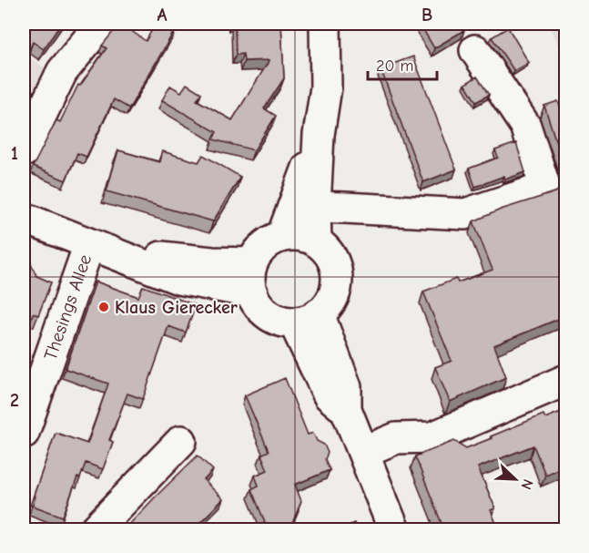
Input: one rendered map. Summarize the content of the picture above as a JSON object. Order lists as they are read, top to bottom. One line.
{"streets":{"main road":["Thesings Allee"]},"places":["Klaus Gierecker"],"scale_bar":"20 m","north":"bottom right","grid":{"columns":["A","B"],"rows":["1","2"]}}
